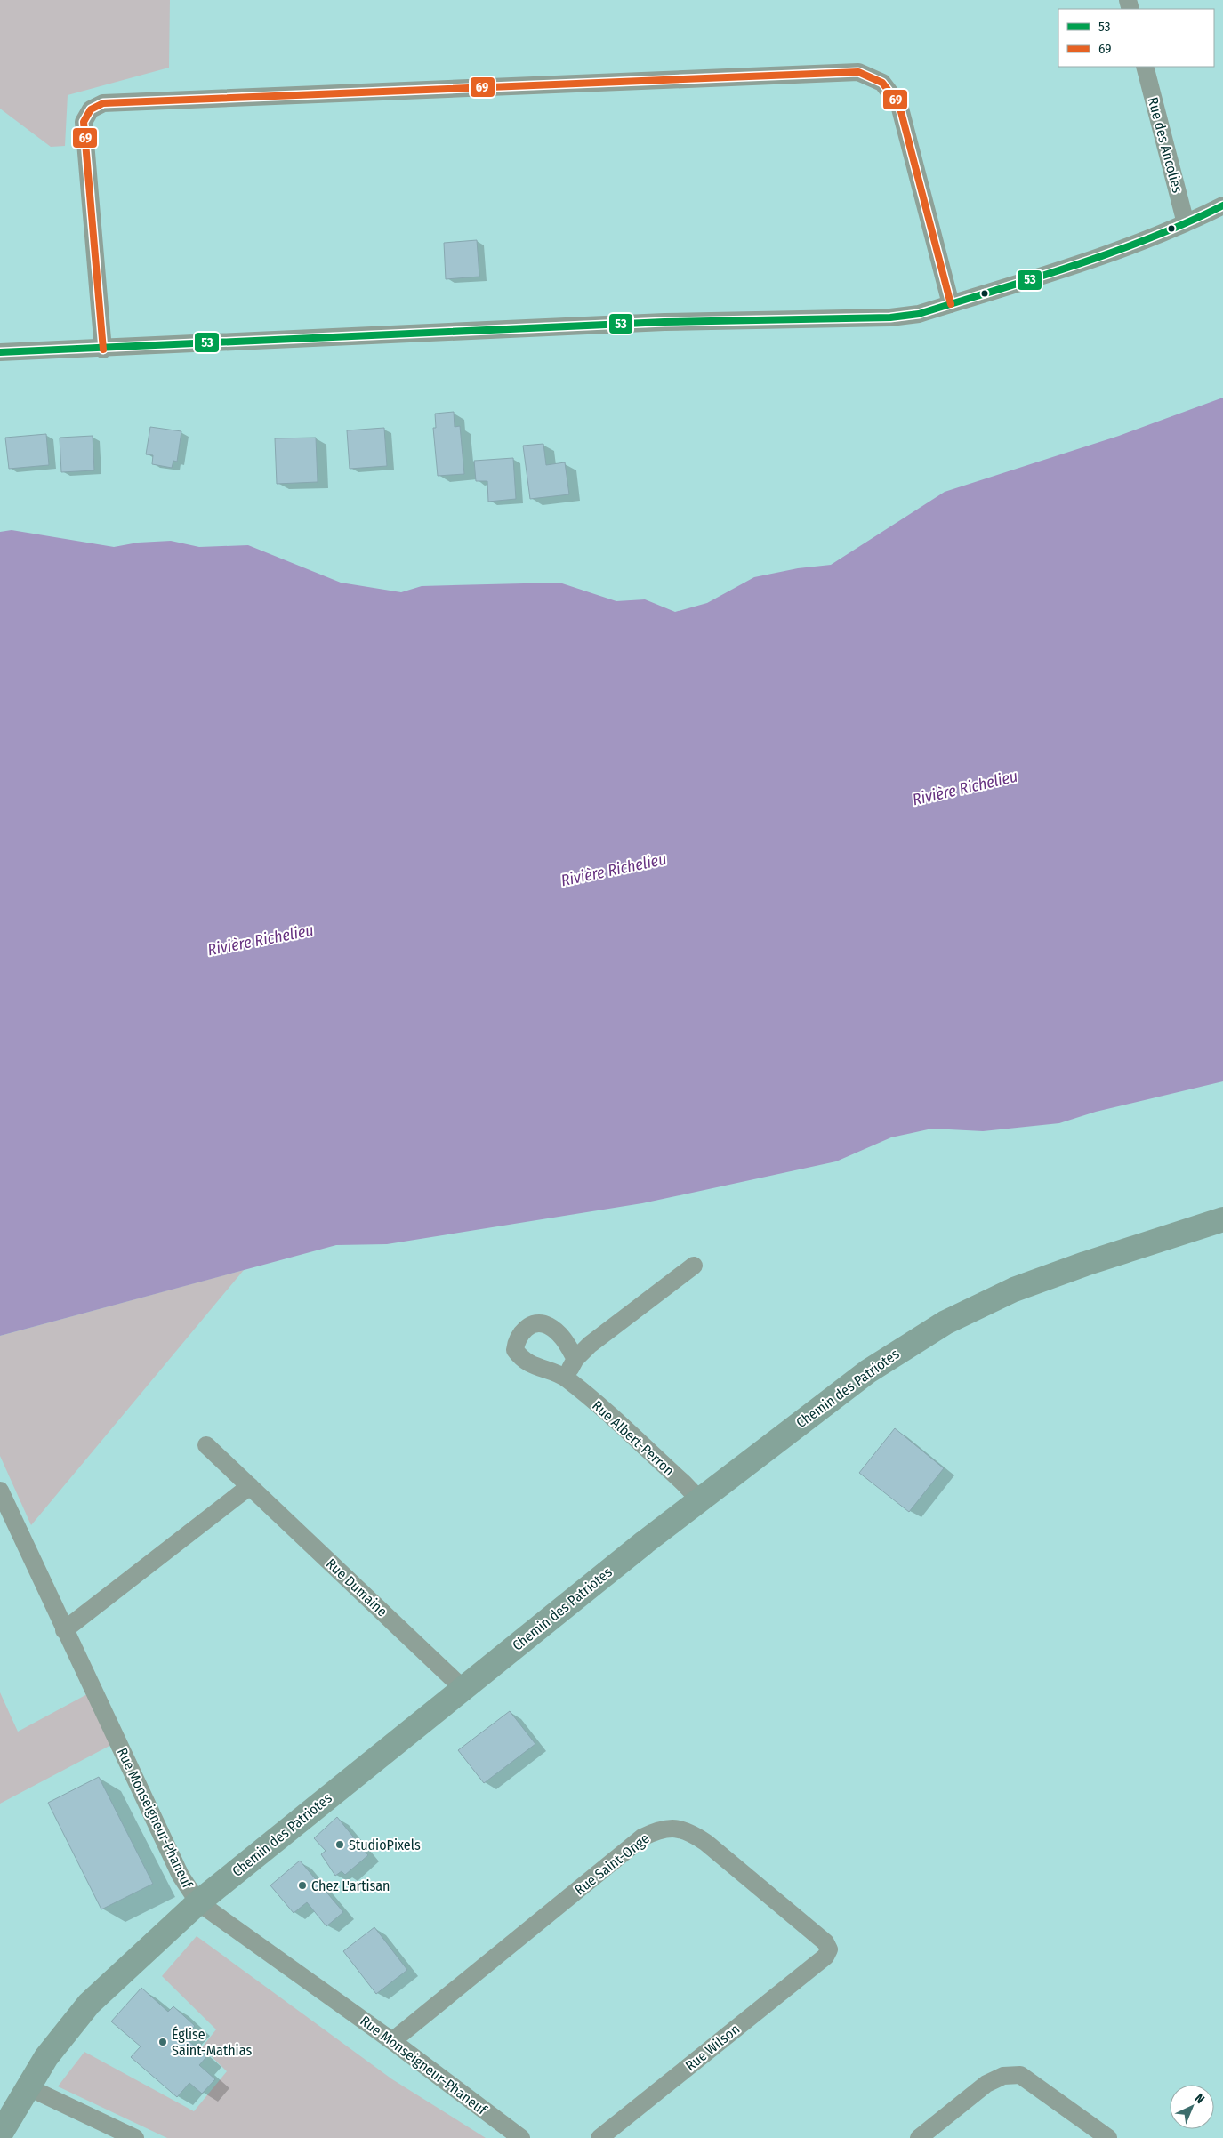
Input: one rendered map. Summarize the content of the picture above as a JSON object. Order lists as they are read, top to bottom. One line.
{"streets":{"main road":["Chemin des Patriotes"],"street":["Rue des Ancolies","Rue Albert-Perron","Rue Dumaine","Rue Monseigneur-Phaneuf","Rue Saint-Onge","Rue Wilson"]},"crossings":[["Chemin des Patriotes","Rue Albert-Perron"],["Chemin des Patriotes","Rue Dumaine"],["Chemin des Patriotes","Rue Monseigneur-Phaneuf"],["Rue Monseigneur-Phaneuf","Rue Saint-Onge"],["Rue Saint-Onge","Rue Wilson"]],"water":["Rivière Richelieu"],"places":["StudioPixels","Chez L'artisan","Église Saint-Mathias"],"lines":["transit line 69","transit line 53"],"legend":["53","69"],"north":"top right"}
